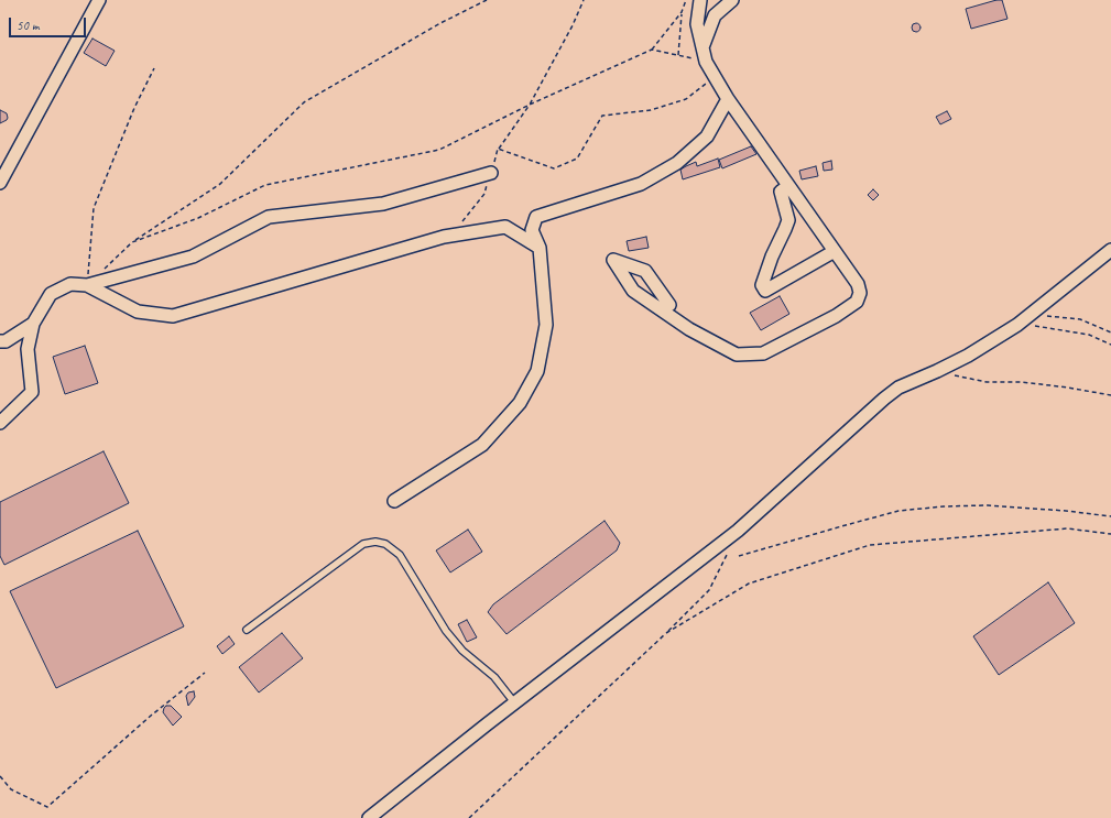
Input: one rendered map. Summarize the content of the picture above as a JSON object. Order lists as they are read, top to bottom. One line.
{"scale_bar":"50 m"}
